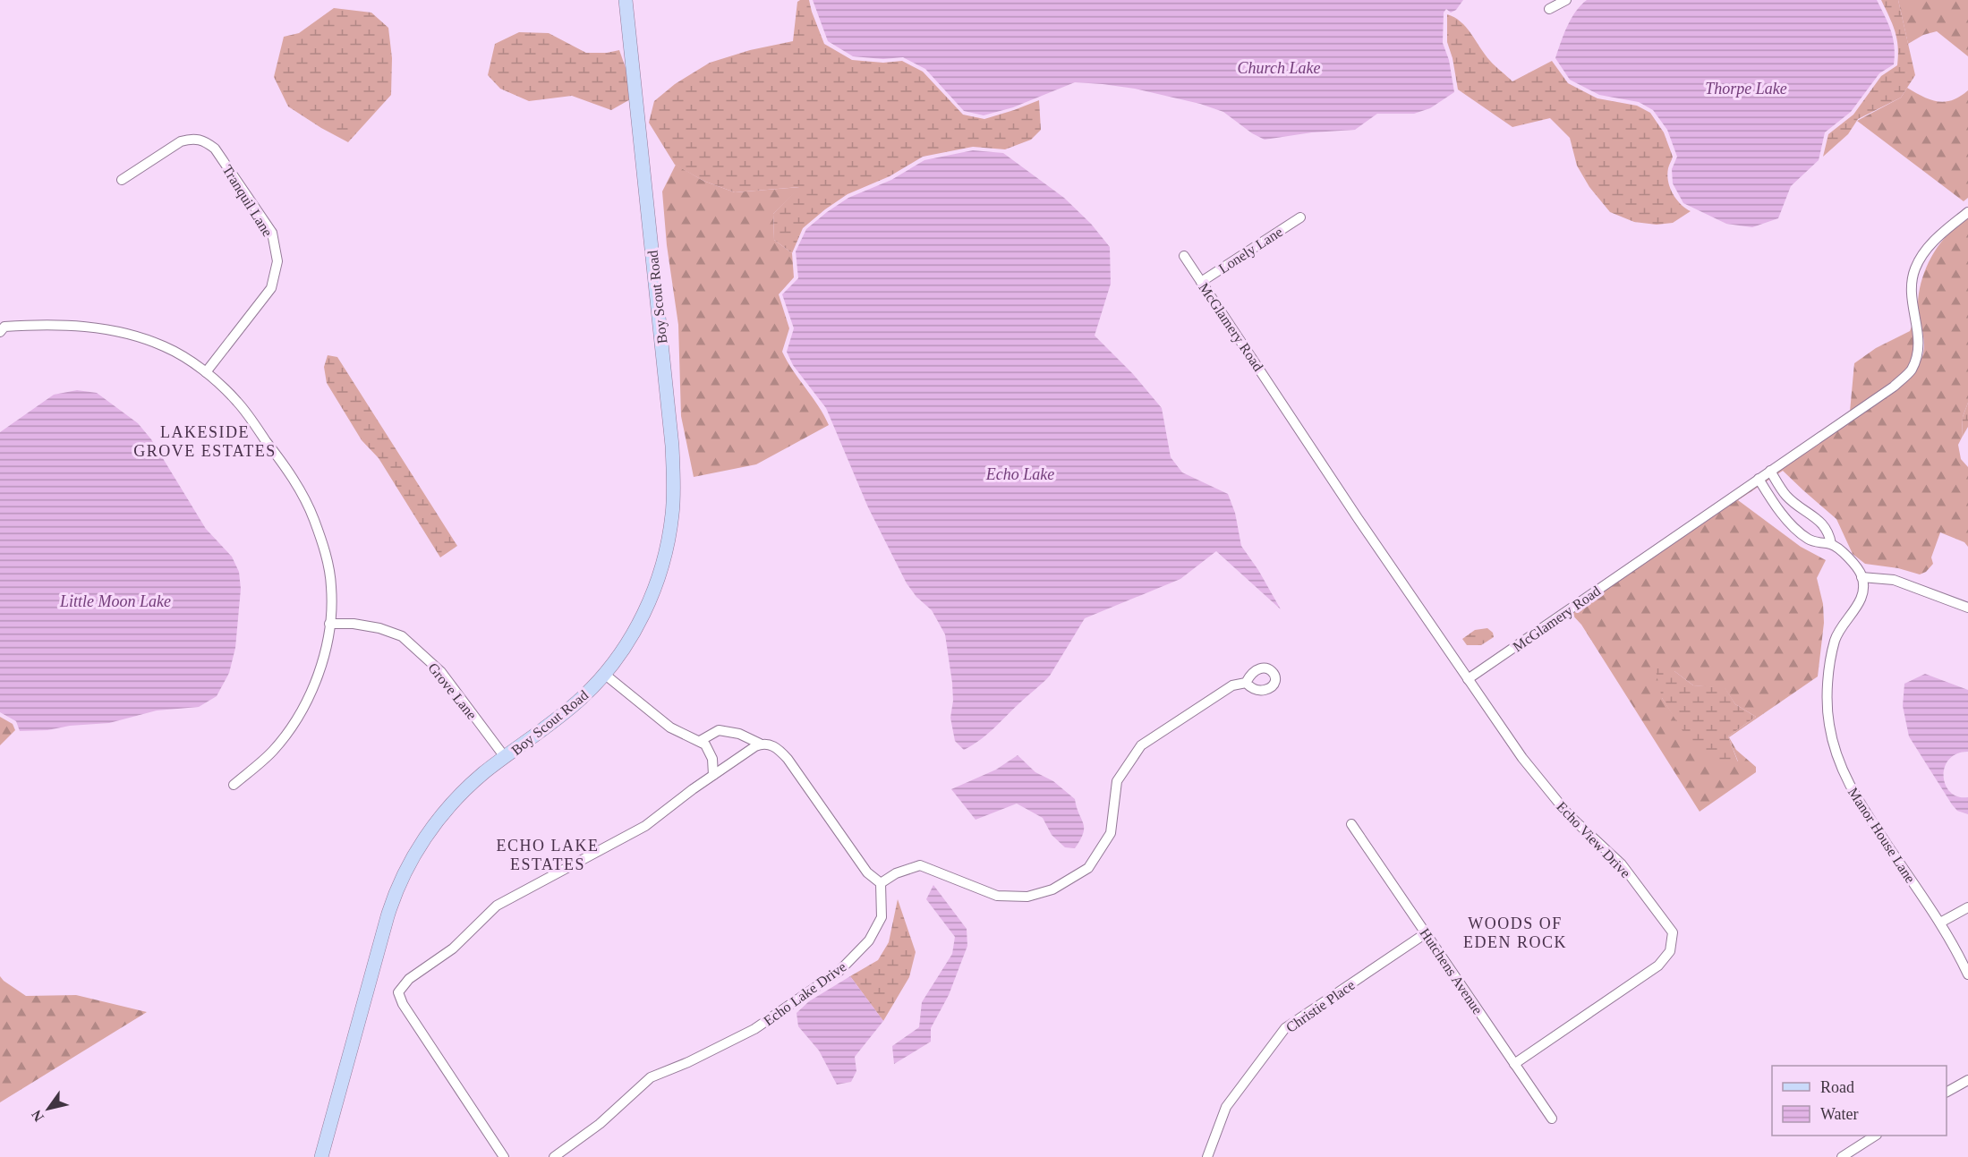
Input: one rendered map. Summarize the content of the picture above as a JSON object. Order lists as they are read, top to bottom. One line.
{"streets":{"street":["Tranquil Lane","Lonely Lane","Boy Scout Road","McGlamery Road","Grove Lane","Manor House Lane","Echo View Drive","Hutchens Avenue","Echo Lake Drive","Christie Place"]},"crossings":[["Lonely Lane","McGlamery Road"],["Boy Scout Road","Grove Lane"],["McGlamery Road","Echo View Drive"],["Echo View Drive","Hutchens Avenue"],["Hutchens Avenue","Christie Place"]],"districts":["LAKESIDE GROVE ESTATES","ECHO LAKE ESTATES","WOODS OF EDEN ROCK"],"water":["Church Lake","Thorpe Lake","Echo Lake","Little Moon Lake"],"legend":["Road","Water"],"north":"bottom left"}
